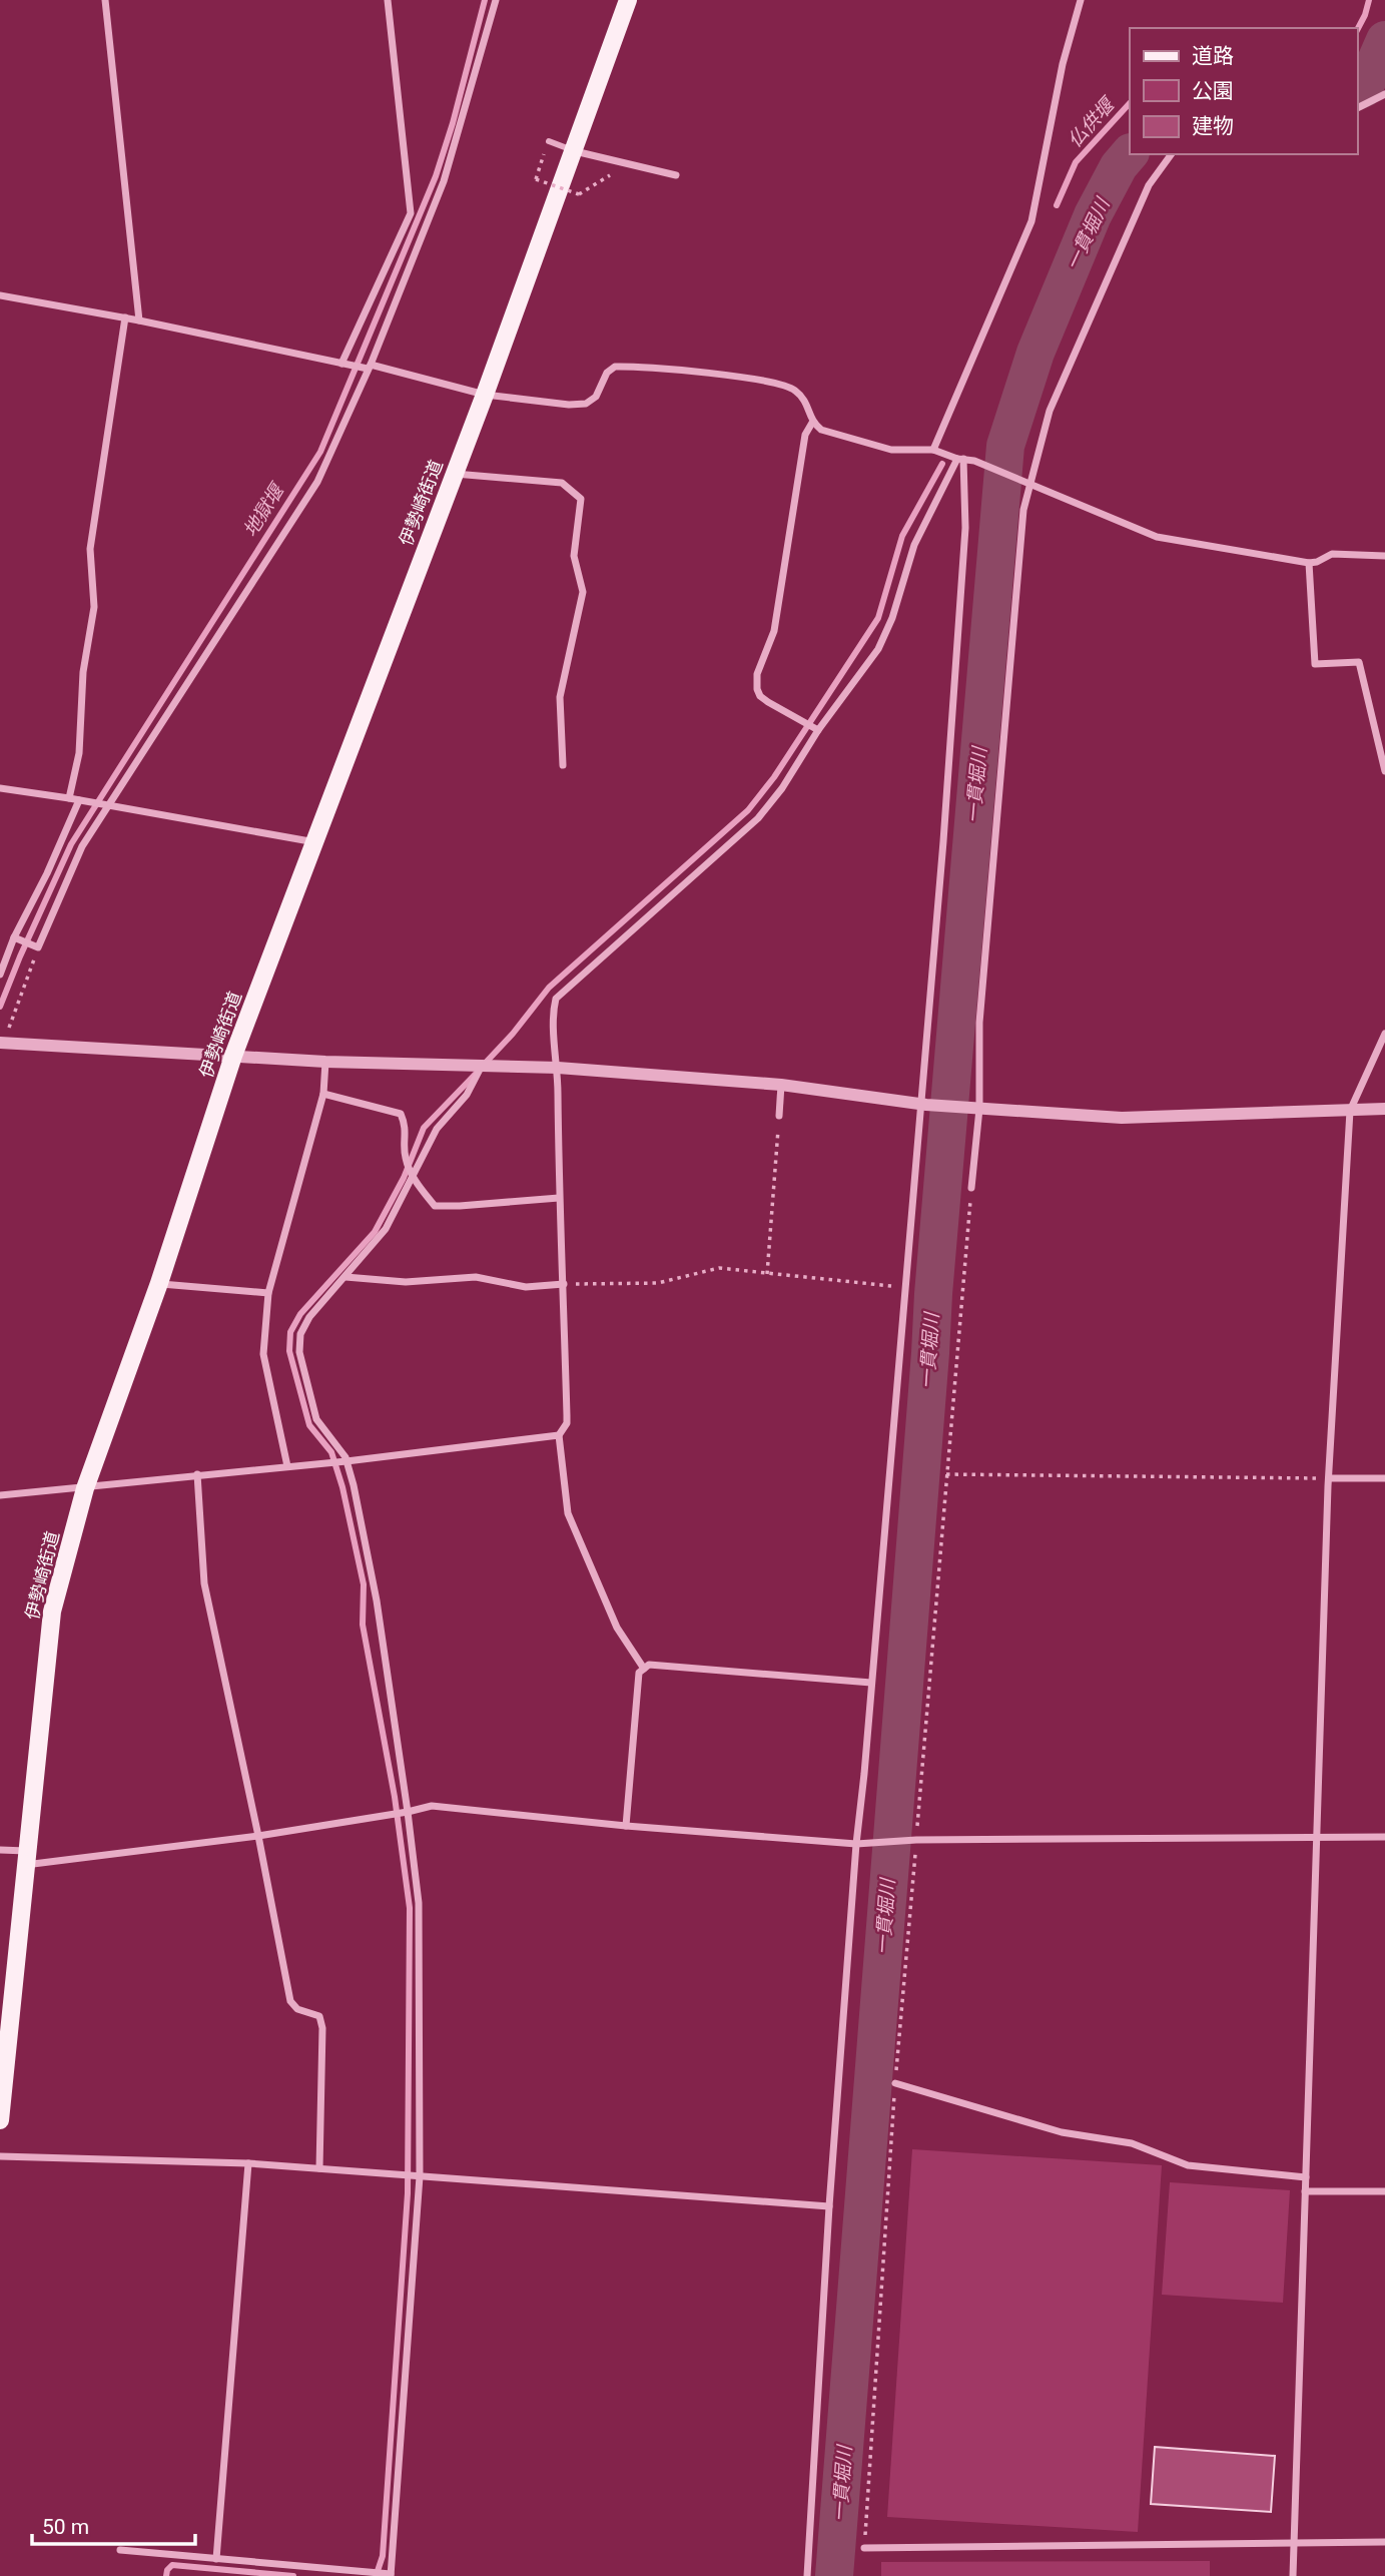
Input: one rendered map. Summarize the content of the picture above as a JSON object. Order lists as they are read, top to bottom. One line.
{"streets":{"main road":["伊勢崎街道"]},"water":["仏供堰","一貫堀川","地獄堰"],"legend":["道路","公園","建物"],"scale_bar":"50 m"}
